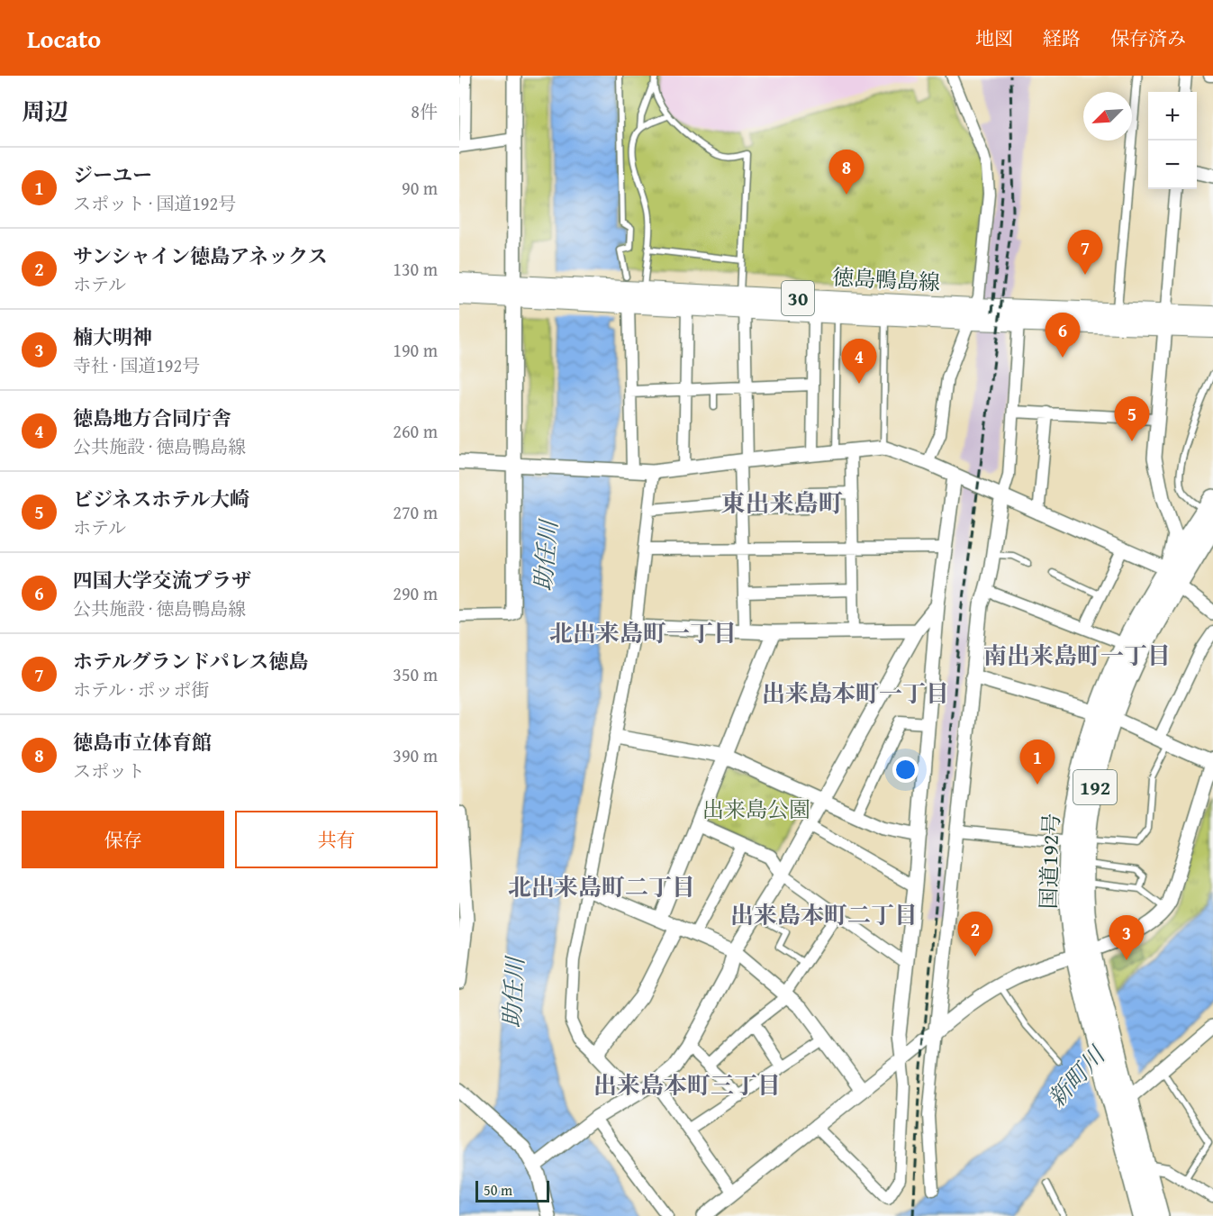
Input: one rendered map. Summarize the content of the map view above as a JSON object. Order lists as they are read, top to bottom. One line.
{"streets":{"highway":["192","国道192号"],"main road":["徳島鴨島線","30"]},"districts":["東出来島町","北出来島町一丁目","南出来島町一丁目","出来島本町一丁目","北出来島町二丁目","出来島本町二丁目","出来島本町三丁目"],"water":["助任川","新町川"],"parks":["出来島公園"],"scale_bar":"50 m","north":"bottom left","page":{"header":"Locato","nav":["地図","経路","保存済み"],"heading":["周辺","8件"],"map_buttons":["+","−"],"list":[{"mark":"1","name":"ジーユー","note":"スポット · 国道192号","value":"90 m"},{"mark":"2","name":"サンシャイン徳島アネックス","note":"ホテル","value":"130 m"},{"mark":"3","name":"楠大明神","note":"寺社 · 国道192号","value":"190 m"},{"mark":"4","name":"徳島地方合同庁舎","note":"公共施設 · 徳島鴨島線","value":"260 m"},{"mark":"5","name":"ビジネスホテル大崎","note":"ホテル","value":"270 m"},{"mark":"6","name":"四国大学交流プラザ","note":"公共施設 · 徳島鴨島線","value":"290 m"},{"mark":"7","name":"ホテルグランドパレス徳島","note":"ホテル · ポッポ街","value":"350 m"},{"mark":"8","name":"徳島市立体育館","note":"スポット","value":"390 m"}],"pins":["8","7","6","4","5","1","2","3"],"buttons":["保存","共有"],"scale":"50 m"}}
